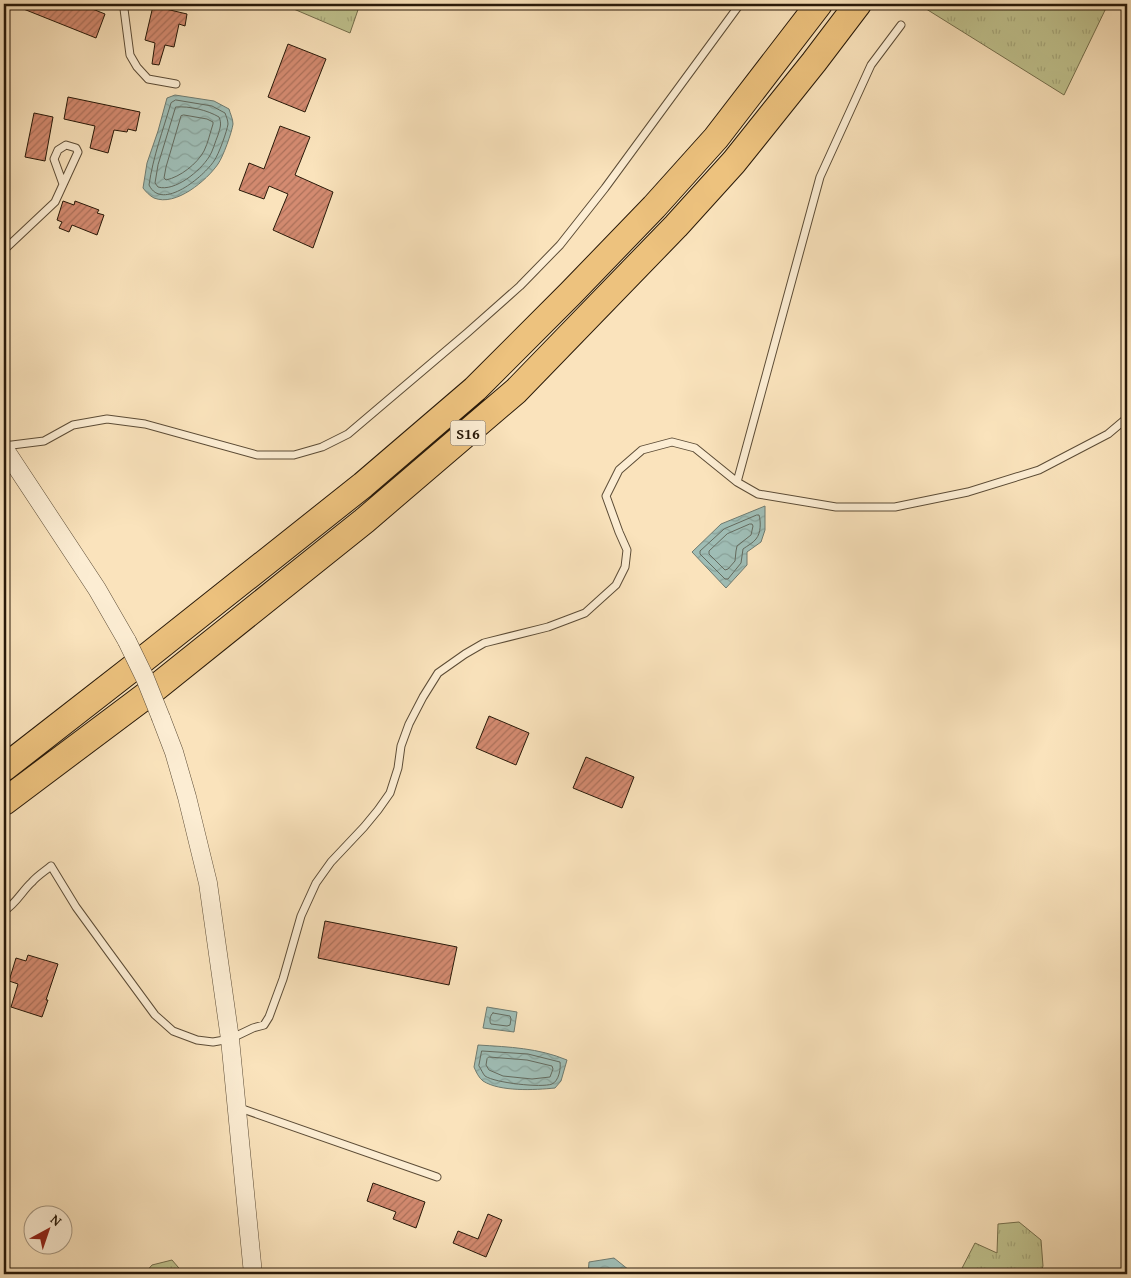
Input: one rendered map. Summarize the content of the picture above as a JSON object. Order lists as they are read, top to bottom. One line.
{"streets":{"highway":["S16"]},"north":"top right"}
